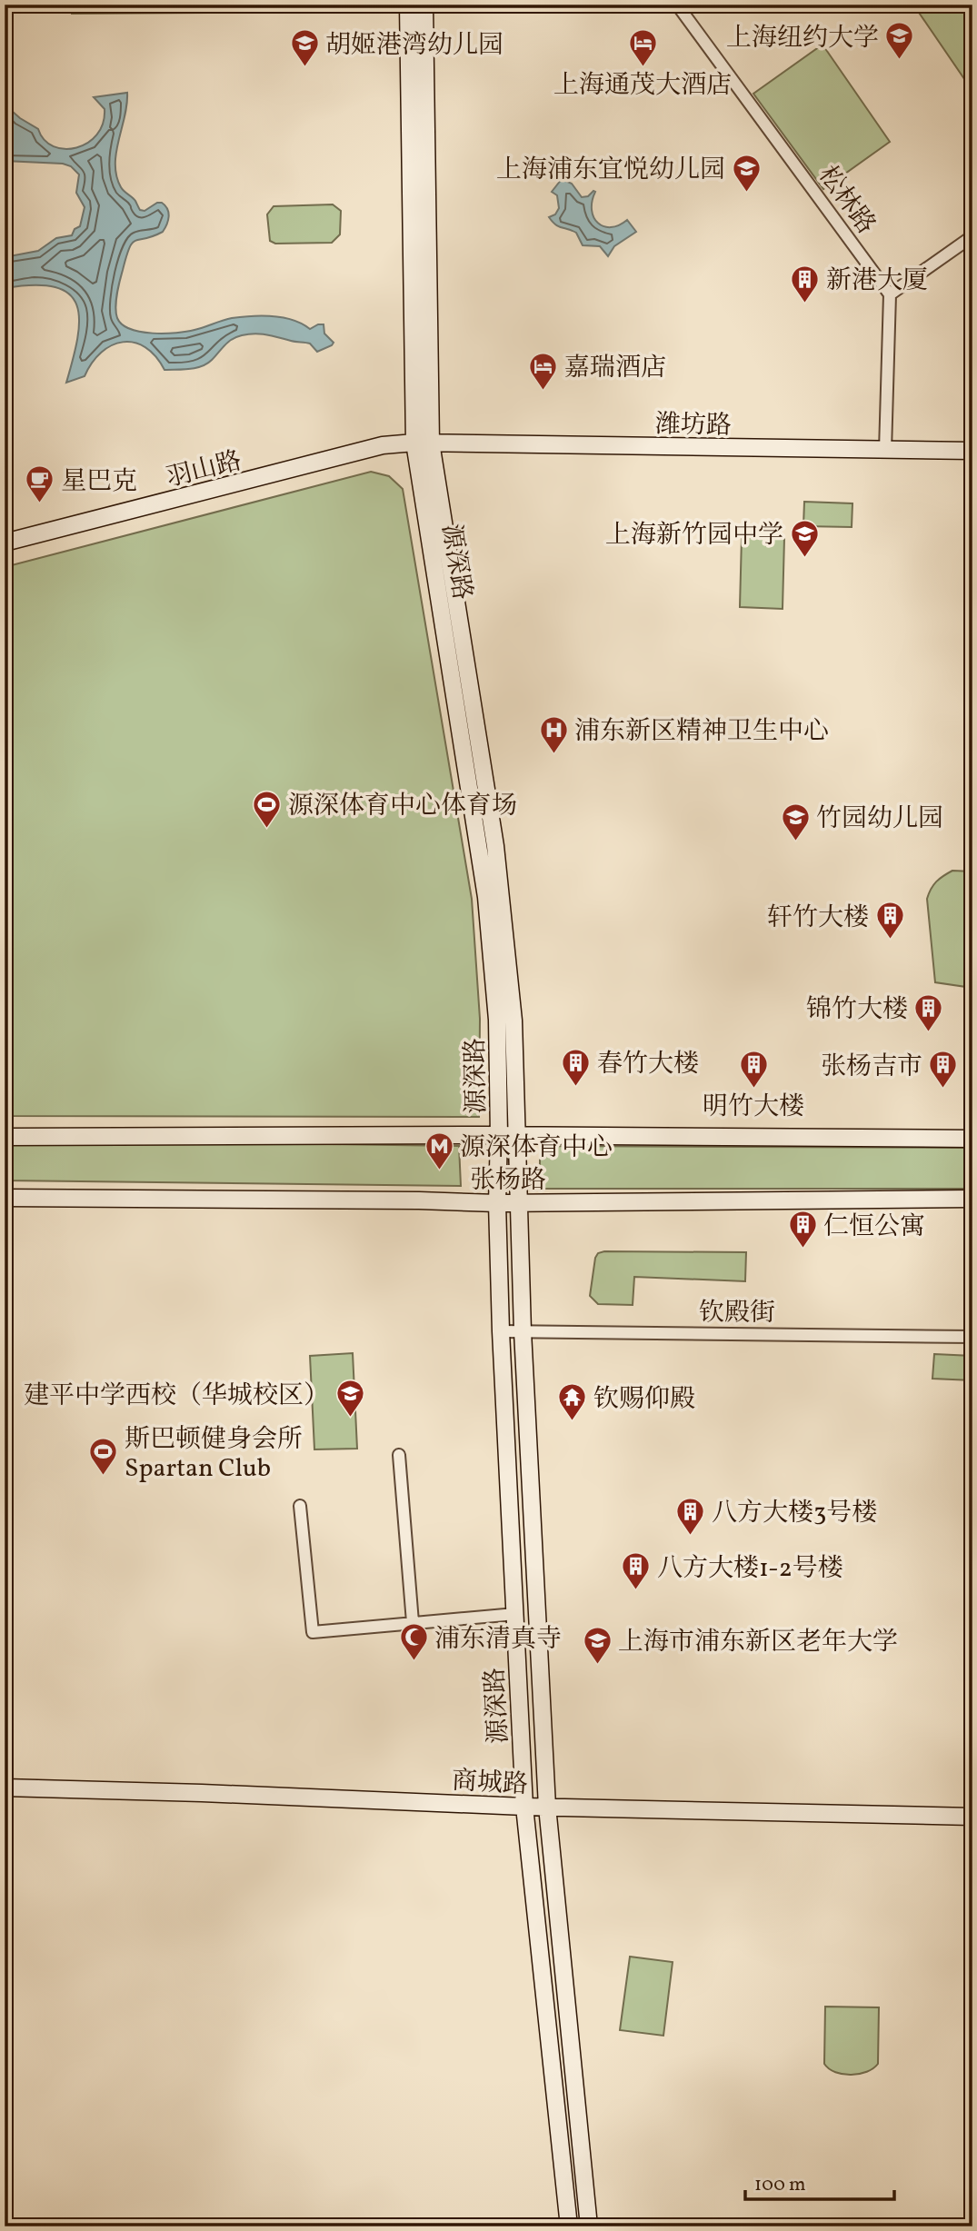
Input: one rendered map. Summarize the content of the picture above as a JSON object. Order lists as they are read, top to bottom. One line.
{"streets":{"main road":["潍坊路","羽山路","源深路","张杨路","商城路"],"street":["松林路","钦殿街"]},"crossings":[["潍坊路","羽山路"],["潍坊路","源深路"],["羽山路","源深路"],["源深路","张杨路"],["源深路","钦殿街"],["源深路","商城路"]],"places":{"school or university":["上海纽约大学","胡姬港湾幼儿园","上海浦东宜悦幼儿园","上海新竹园中学","竹园幼儿园","建平中学西校（华城校区）","上海市浦东新区老年大学"],"hotel":["上海通茂大酒店","嘉瑞酒店"],"building":["新港大厦","轩竹大楼","锦竹大楼","春竹大楼","明竹大楼","张杨吉市","仁恒公寓","八方大楼3号楼","八方大楼1-2号楼"],"cafe":["星巴克"],"hospital":["浦东新区精神卫生中心"],"sports":["源深体育中心体育场","斯巴顿健身会所 Spartan Club"],"metro station":["源深体育中心"],"temple":["钦赐仰殿"],"mosque":["浦东清真寺"]},"scale_bar":"100 m"}
